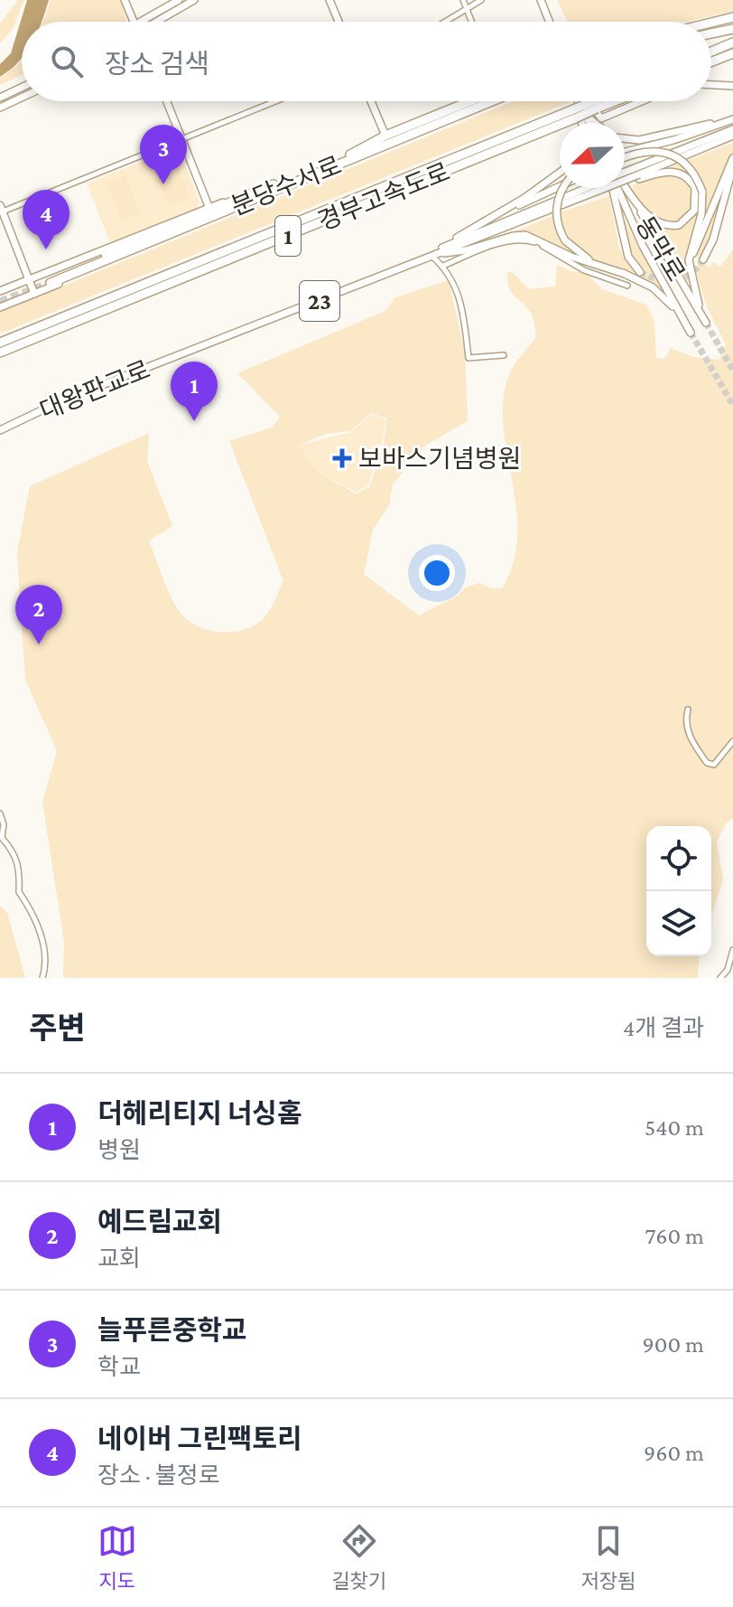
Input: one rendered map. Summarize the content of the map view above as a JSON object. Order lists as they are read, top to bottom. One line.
{"streets":{"highway":["분당수서로","경부고속도로","1"],"main road":["동막로","23","대왕판교로"]},"places":{"health":["보바스기념병원"]},"north":"left","page":{"search":"장소 검색","pins":["3","4","1","2"],"heading":["주변","4개 결과"],"list":[{"mark":"1","name":"더헤리티지 너싱홈","note":"병원","value":"540 m"},{"mark":"2","name":"예드림교회","note":"교회","value":"760 m"},{"mark":"3","name":"늘푸른중학교","note":"학교","value":"900 m"},{"mark":"4","name":"네이버 그린팩토리","note":"장소 · 불정로","value":"960 m"}],"nav":["지도","길찾기","저장됨"]}}
